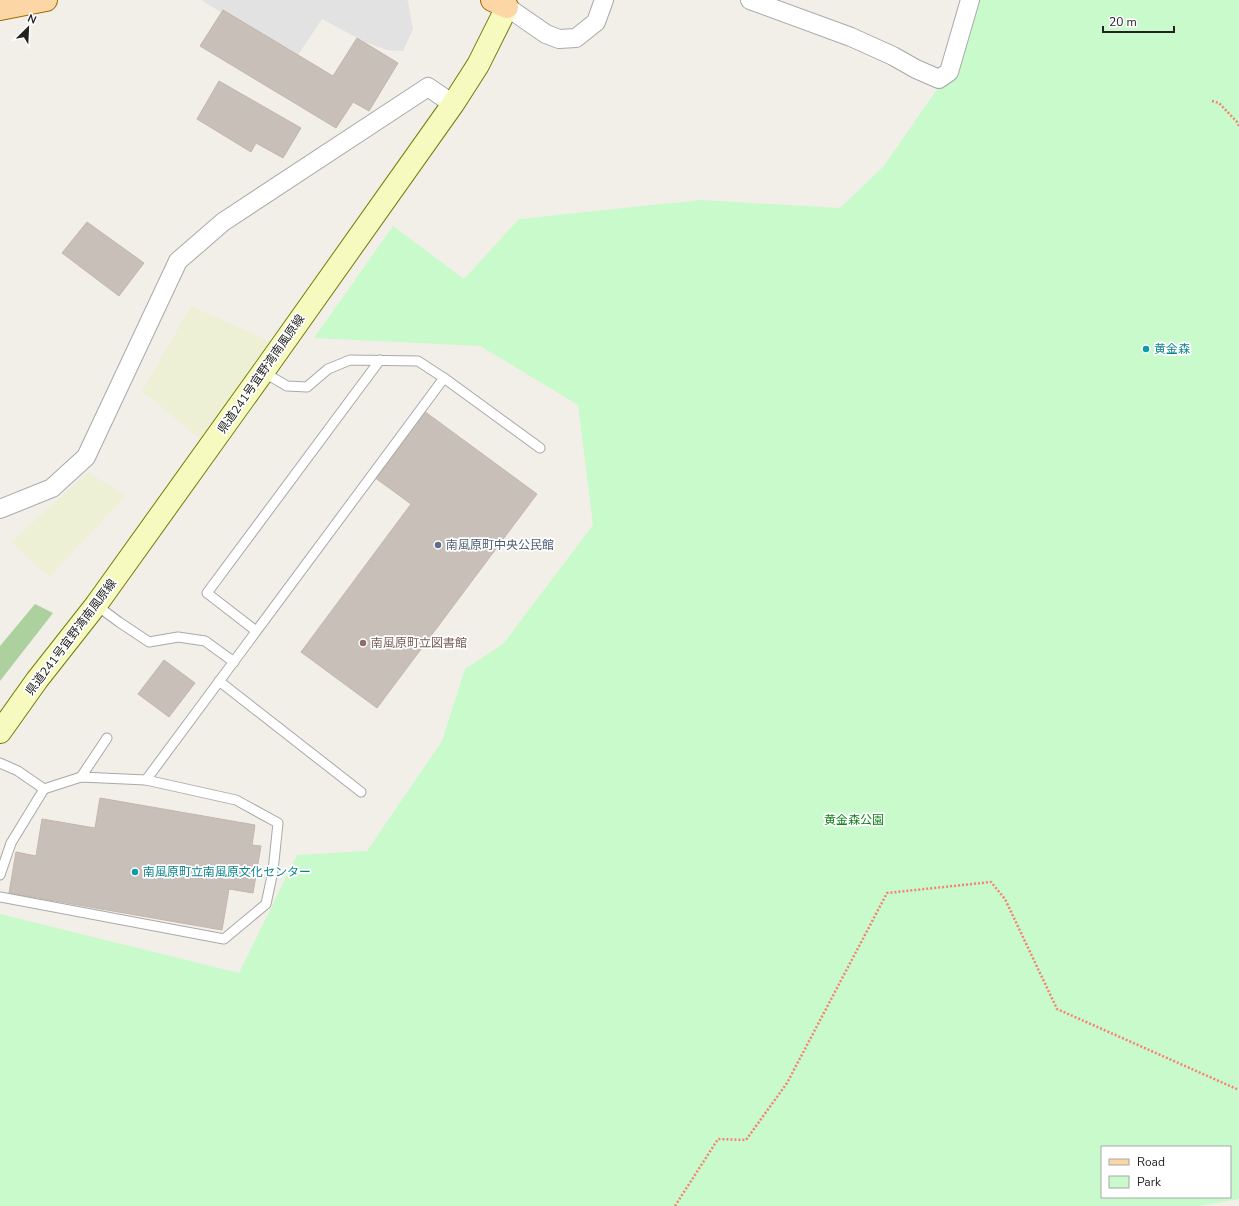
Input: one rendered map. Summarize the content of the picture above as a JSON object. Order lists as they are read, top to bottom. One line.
{"streets":{"main road":["県道241号宜野湾南風原線"]},"parks":["黄金森公園"],"places":["黄金森","南風原町中央公民館","南風原町立図書館","南風原町立南風原文化センター"],"legend":["Road","Park"],"scale_bar":"20 m","north":"top right"}
